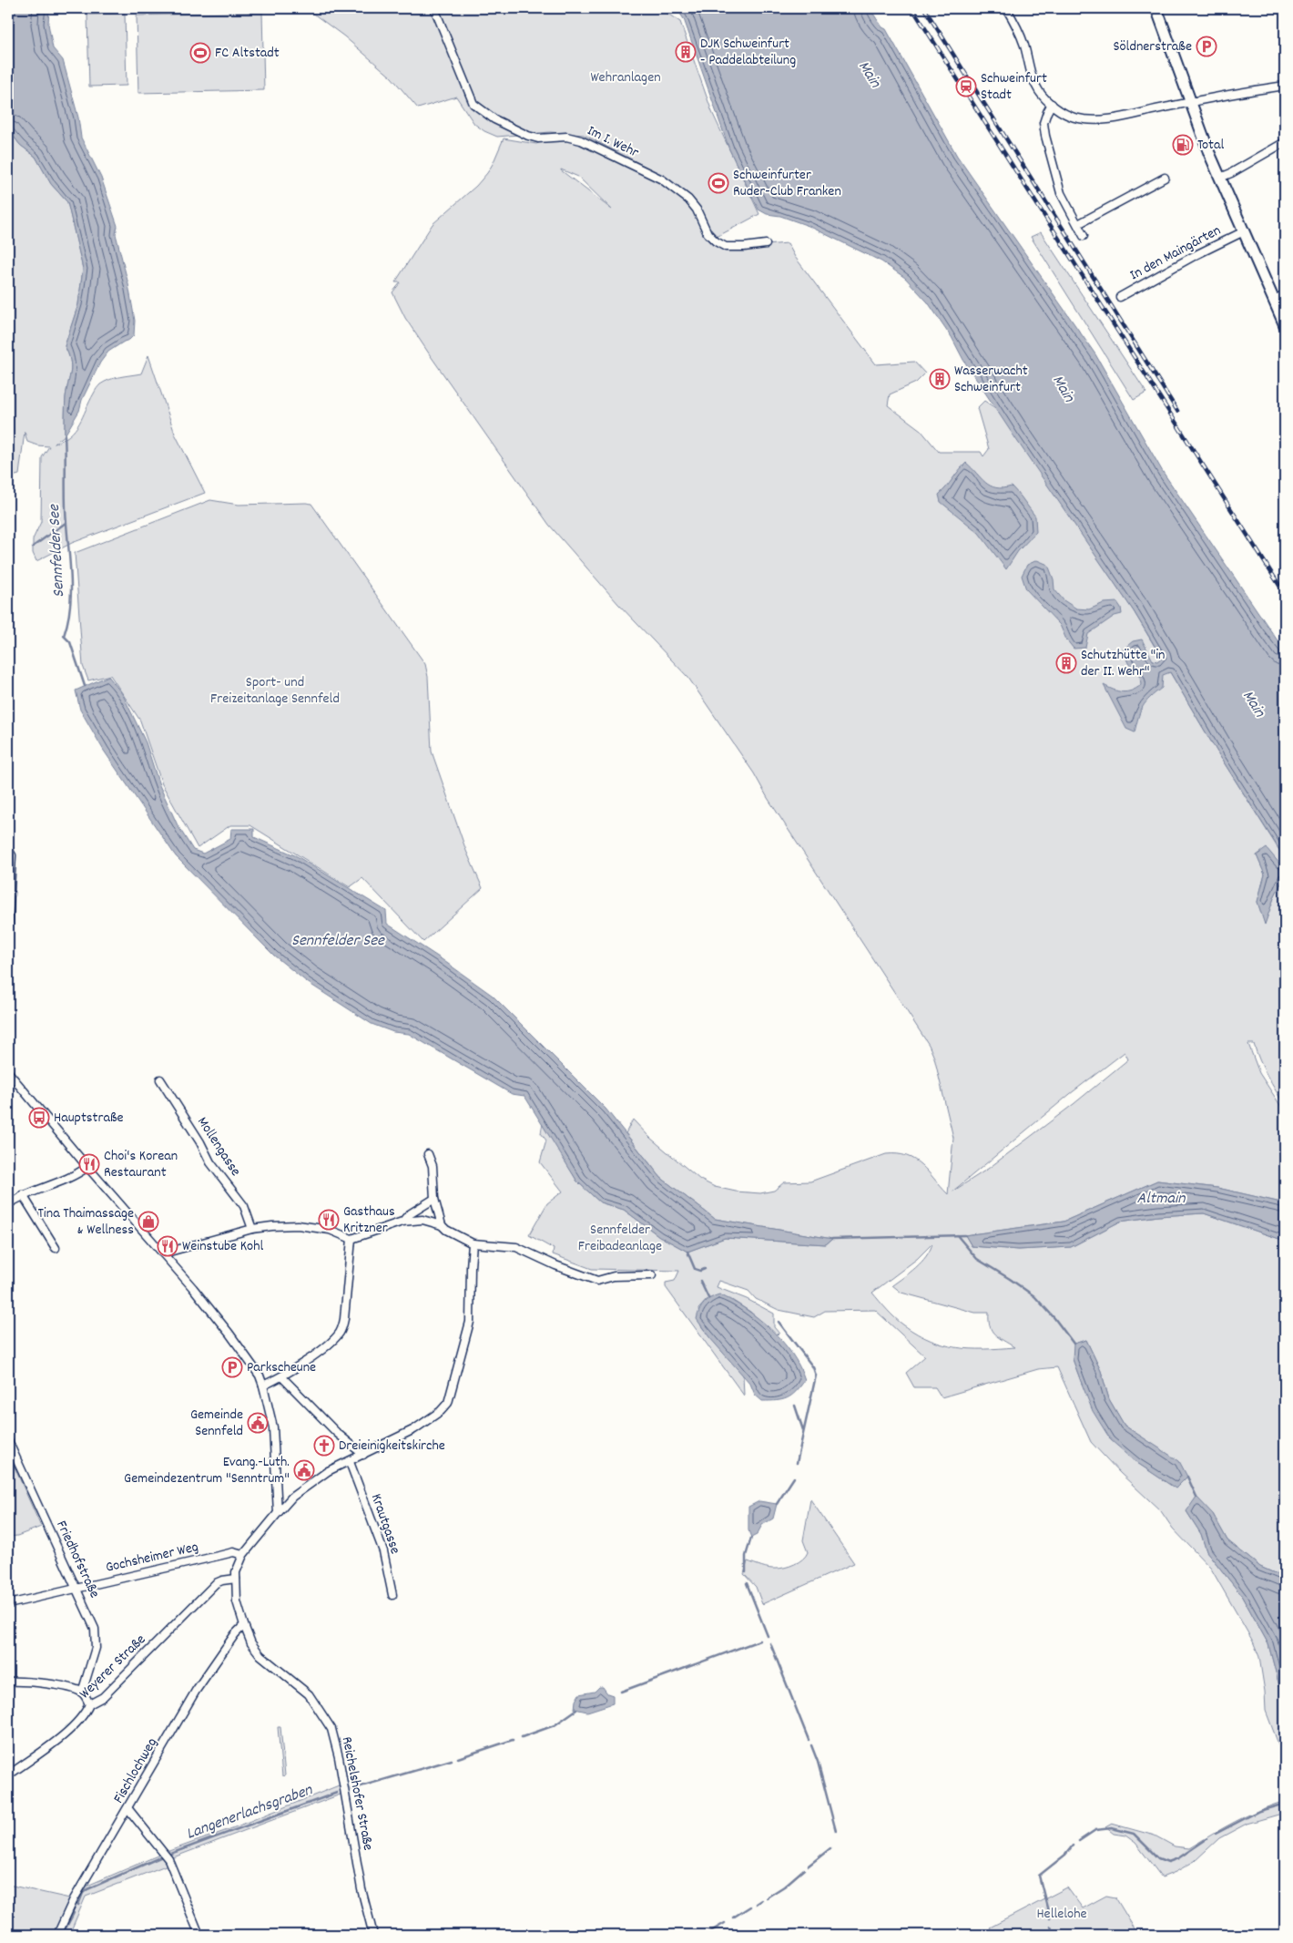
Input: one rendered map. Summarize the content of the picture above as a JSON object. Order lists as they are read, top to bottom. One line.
{"streets":{"street":["Im I. Wehr","In den Maingärten","Mollengasse","Krautgasse","Gochsheimer Weg","Friedhofstraße","Weyerer Straße","Fischlochweg","Reichelshofer Straße"]},"crossings":[["Gochsheimer Weg","Friedhofstraße"],["Gochsheimer Weg","Reichelshofer Straße"],["Weyerer Straße","Reichelshofer Straße"],["Fischlochweg","Reichelshofer Straße"]],"water":["Main","Sennfelder See","Altmain","Langenerlachsgraben"],"parks":["Wehranlagen","Sport- und Freizeitanlage Sennfeld","Sennfelder Freibadeanlage","Hellelohe"],"places":{"parking":["Söldnerstraße","Parkscheune"],"building":["DJK Schweinfurt - Paddelabteilung","Wasserwacht Schweinfurt","Schutzhütte \"in der II. Wehr\""],"sports":["FC Altstadt","Schweinfurter Ruder-Club Franken"],"station":["Schweinfurt Stadt"],"fuel station":["Total"],"bus stop":["Hauptstraße"],"restaurant":["Choi's Korean Restaurant","Gasthaus Kritzner","Weinstube Kohl"],"shop":["Tina Thaimassage & Wellness"],"public building":["Gemeinde Sennfeld","Evang.-Luth. Gemeindezentrum \"Senntrum\""],"church":["Dreieinigkeitskirche"]}}
